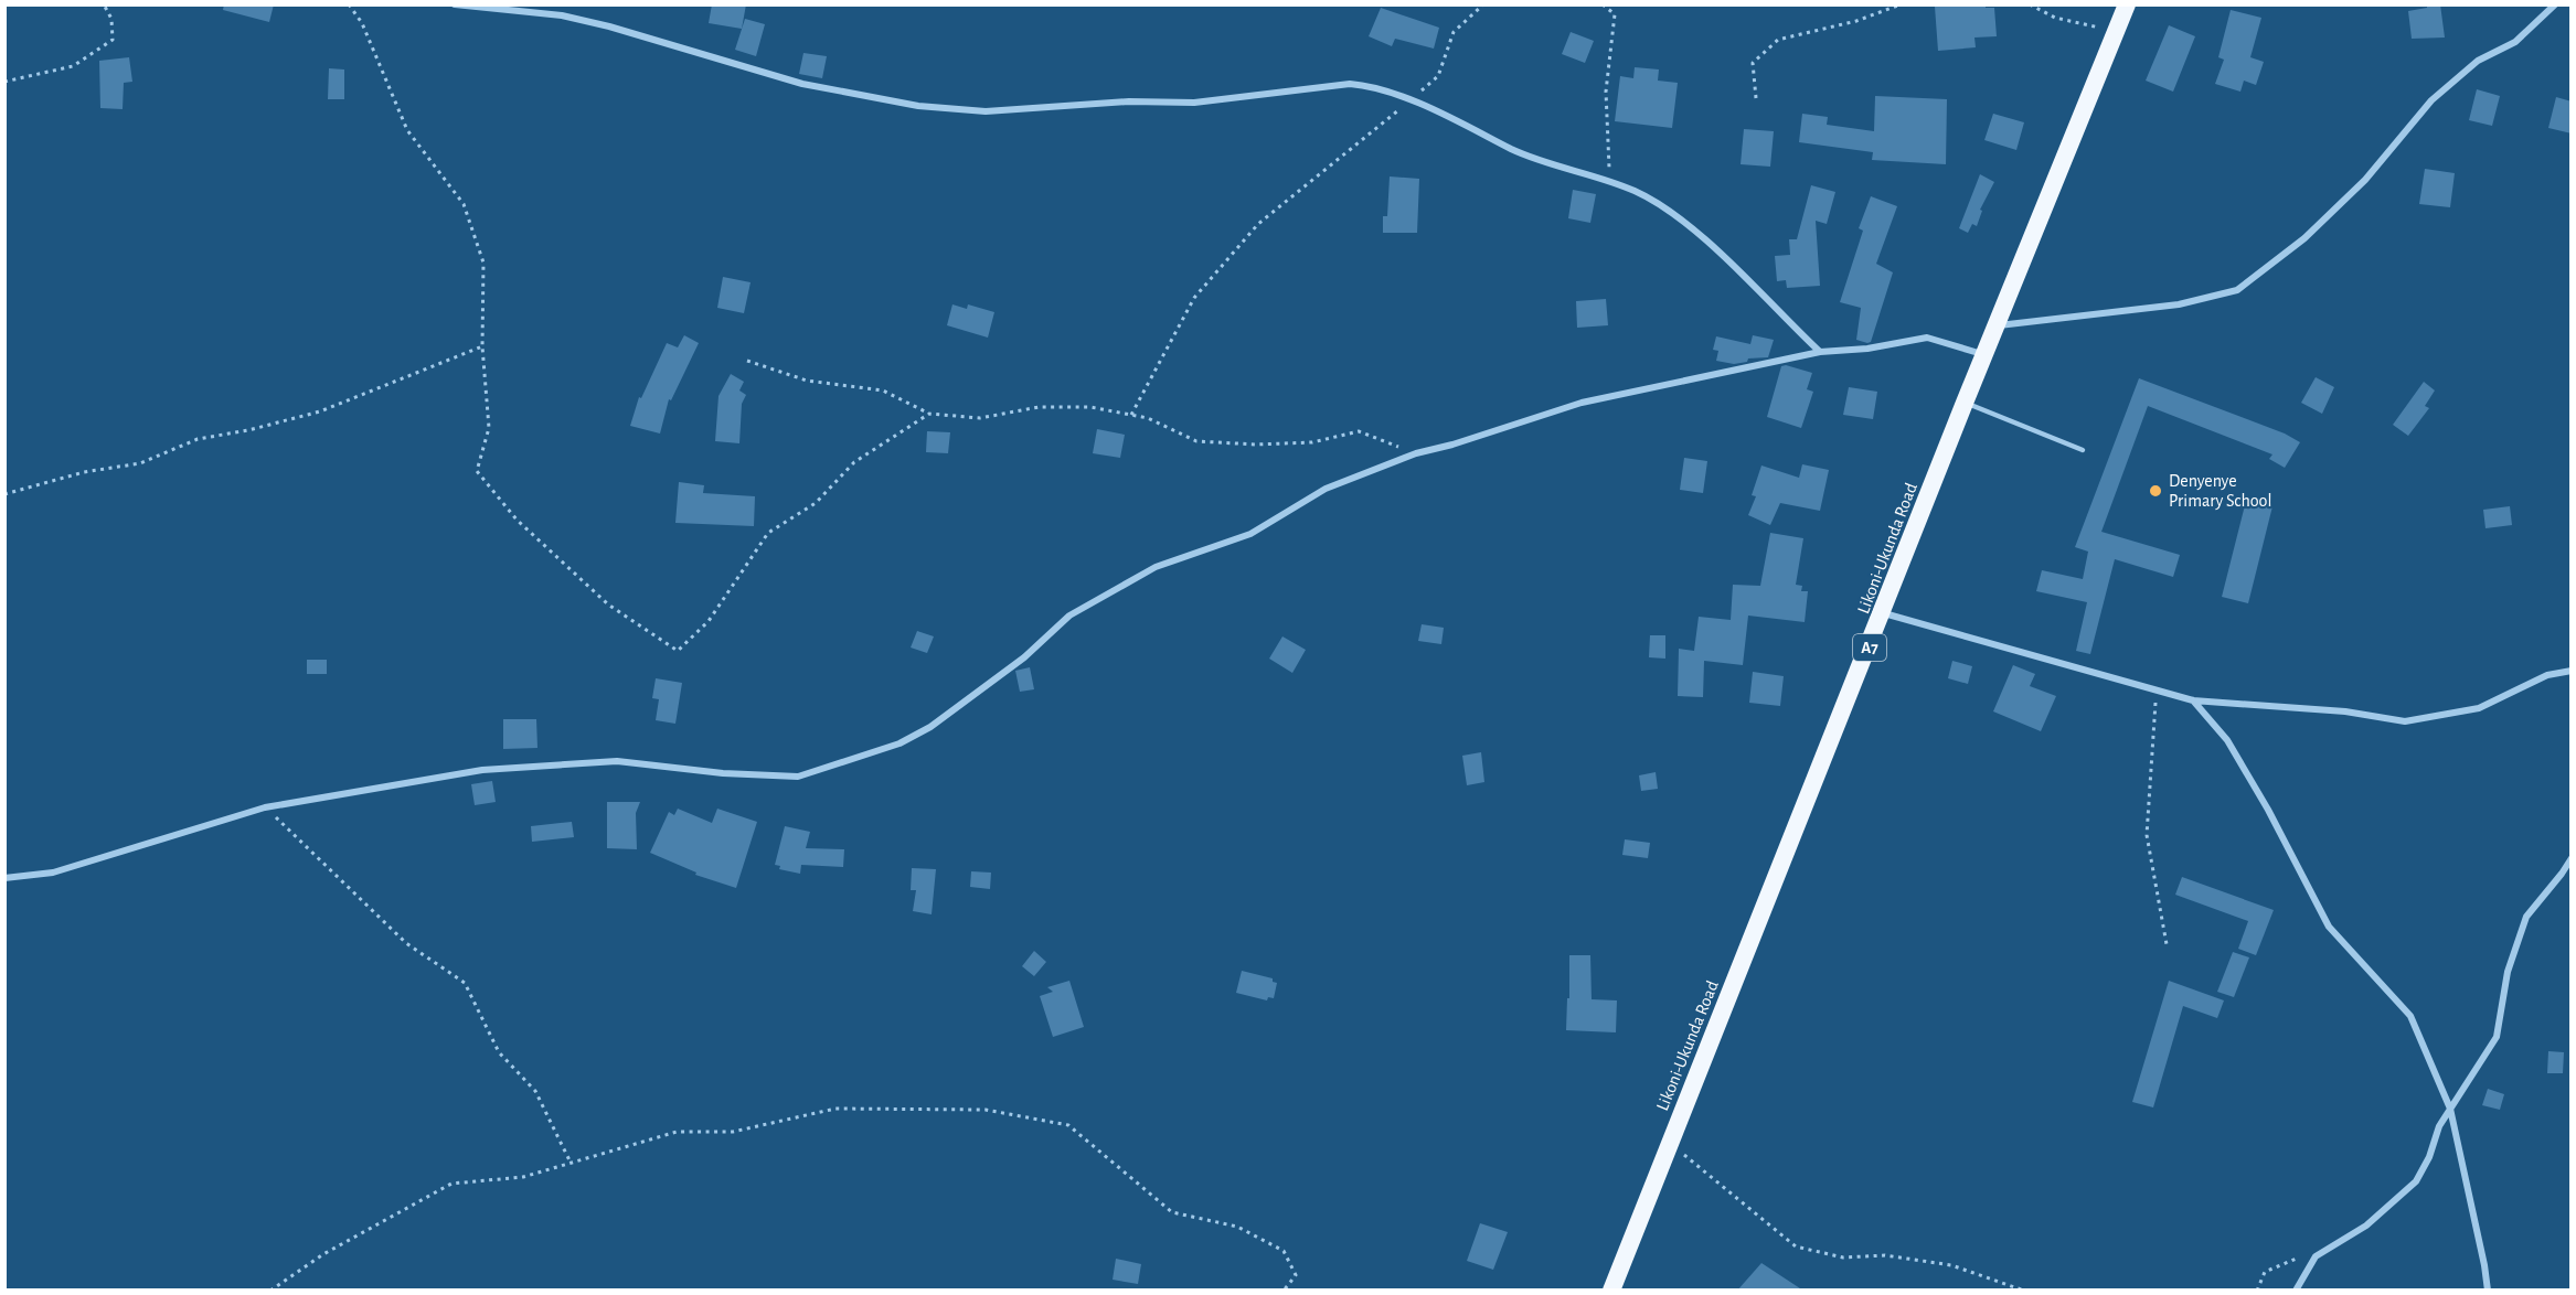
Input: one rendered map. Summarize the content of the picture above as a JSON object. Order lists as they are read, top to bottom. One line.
{"streets":{"highway":["Likoni-Ukunda Road","A7"]},"places":["Denyenye Primary School"]}
